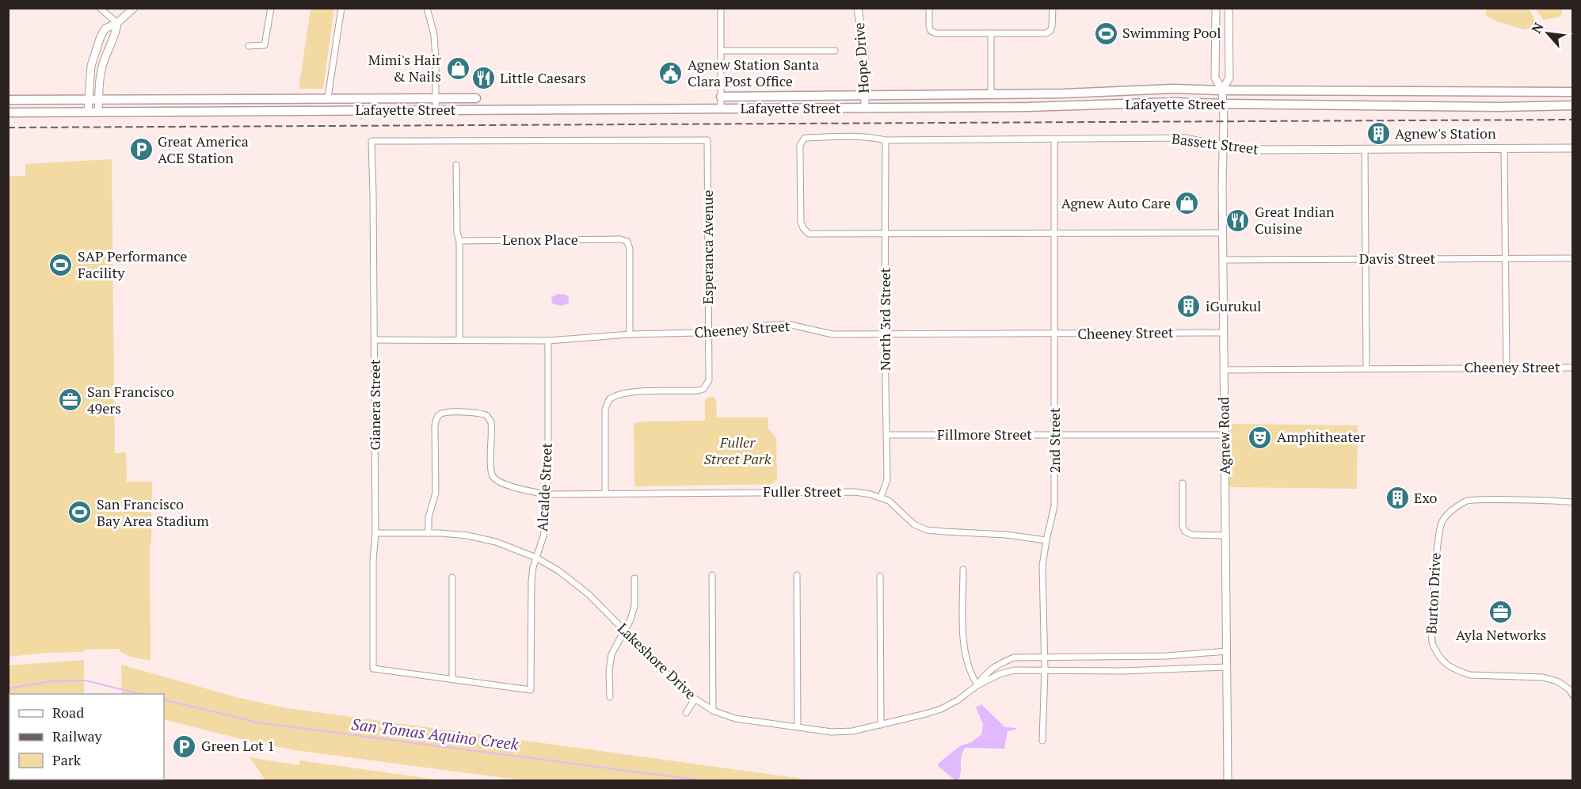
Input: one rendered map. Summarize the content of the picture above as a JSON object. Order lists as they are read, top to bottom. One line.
{"streets":{"main road":["Lafayette Street"],"street":["Hope Drive","Bassett Street","Lenox Place","Esperanca Avenue","Davis Street","North 3rd Street","Cheeney Street","Gianera Street","Fillmore Street","Agnew Road","2nd Street","Alcalde Street","Fuller Street","Burton Drive","Lakeshore Drive"]},"crossings":[["Hope Drive","Lafayette Street"],["Lafayette Street","Agnew Road"],["Bassett Street","North 3rd Street"],["Bassett Street","Agnew Road"],["Bassett Street","2nd Street"],["Lenox Place","Cheeney Street"],["Esperanca Avenue","Cheeney Street"],["Esperanca Avenue","Gianera Street"],["Esperanca Avenue","Fuller Street"],["Davis Street","Agnew Road"],["North 3rd Street","Cheeney Street"],["North 3rd Street","Fillmore Street"],["North 3rd Street","Fuller Street"],["Cheeney Street","Gianera Street"],["Cheeney Street","Agnew Road"],["Cheeney Street","2nd Street"],["Cheeney Street","Alcalde Street"],["Gianera Street","Alcalde Street"],["Gianera Street","Lakeshore Drive"],["Fillmore Street","Agnew Road"],["Fillmore Street","2nd Street"],["Agnew Road","Lakeshore Drive"],["2nd Street","Fuller Street"],["2nd Street","Lakeshore Drive"],["Alcalde Street","Fuller Street"],["Alcalde Street","Lakeshore Drive"],["Fuller Street","Lakeshore Drive"]],"water":["San Tomas Aquino Creek"],"parks":["Fuller Street Park"],"places":{"sports":["Swimming Pool","SAP Performance Facility","San Francisco Bay Area Stadium"],"shop":["Mimi's Hair & Nails","Agnew Auto Care"],"public building":["Agnew Station Santa Clara Post Office"],"restaurant":["Little Caesars","Great Indian Cuisine"],"building":["Agnew's Station","iGurukul","Exo"],"parking":["Great America ACE Station","Green Lot 1"],"office":["San Francisco 49ers","Ayla Networks"],"theatre":["Amphitheater"]},"legend":["Road","Railway","Park"],"north":"top left"}
